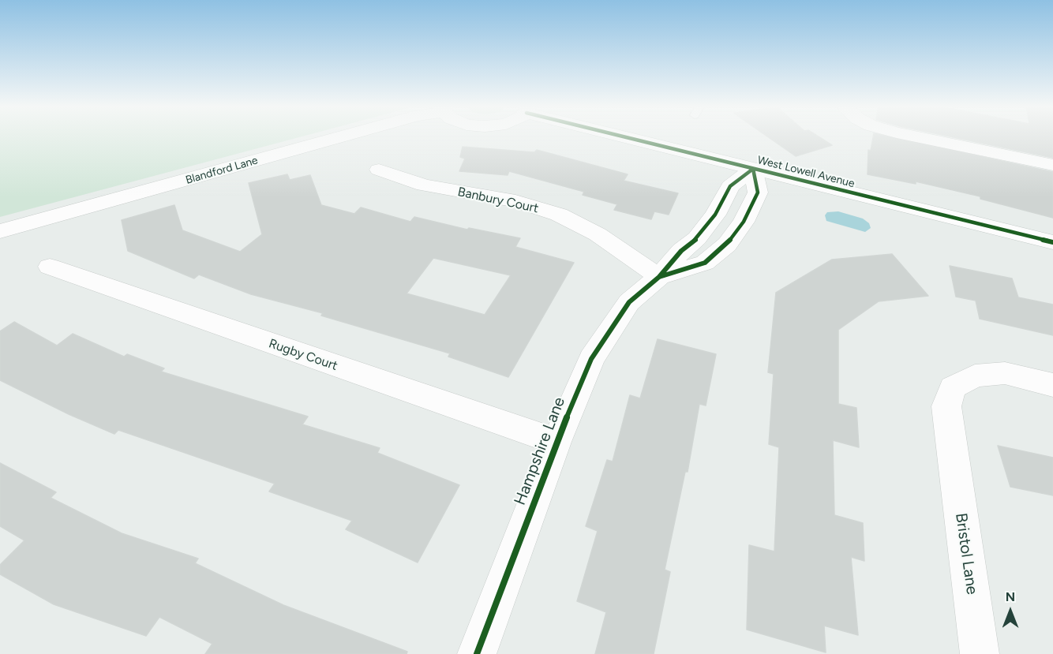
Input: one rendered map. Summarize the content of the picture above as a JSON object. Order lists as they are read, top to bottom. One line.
{"streets":{"street":["Blandford Lane","West Lowell Avenue","Banbury Court","Rugby Court","Hampshire Lane","Bristol Lane"]},"crossings":[["West Lowell Avenue","Hampshire Lane"],["Banbury Court","Hampshire Lane"],["Rugby Court","Hampshire Lane"]],"north":"top"}
